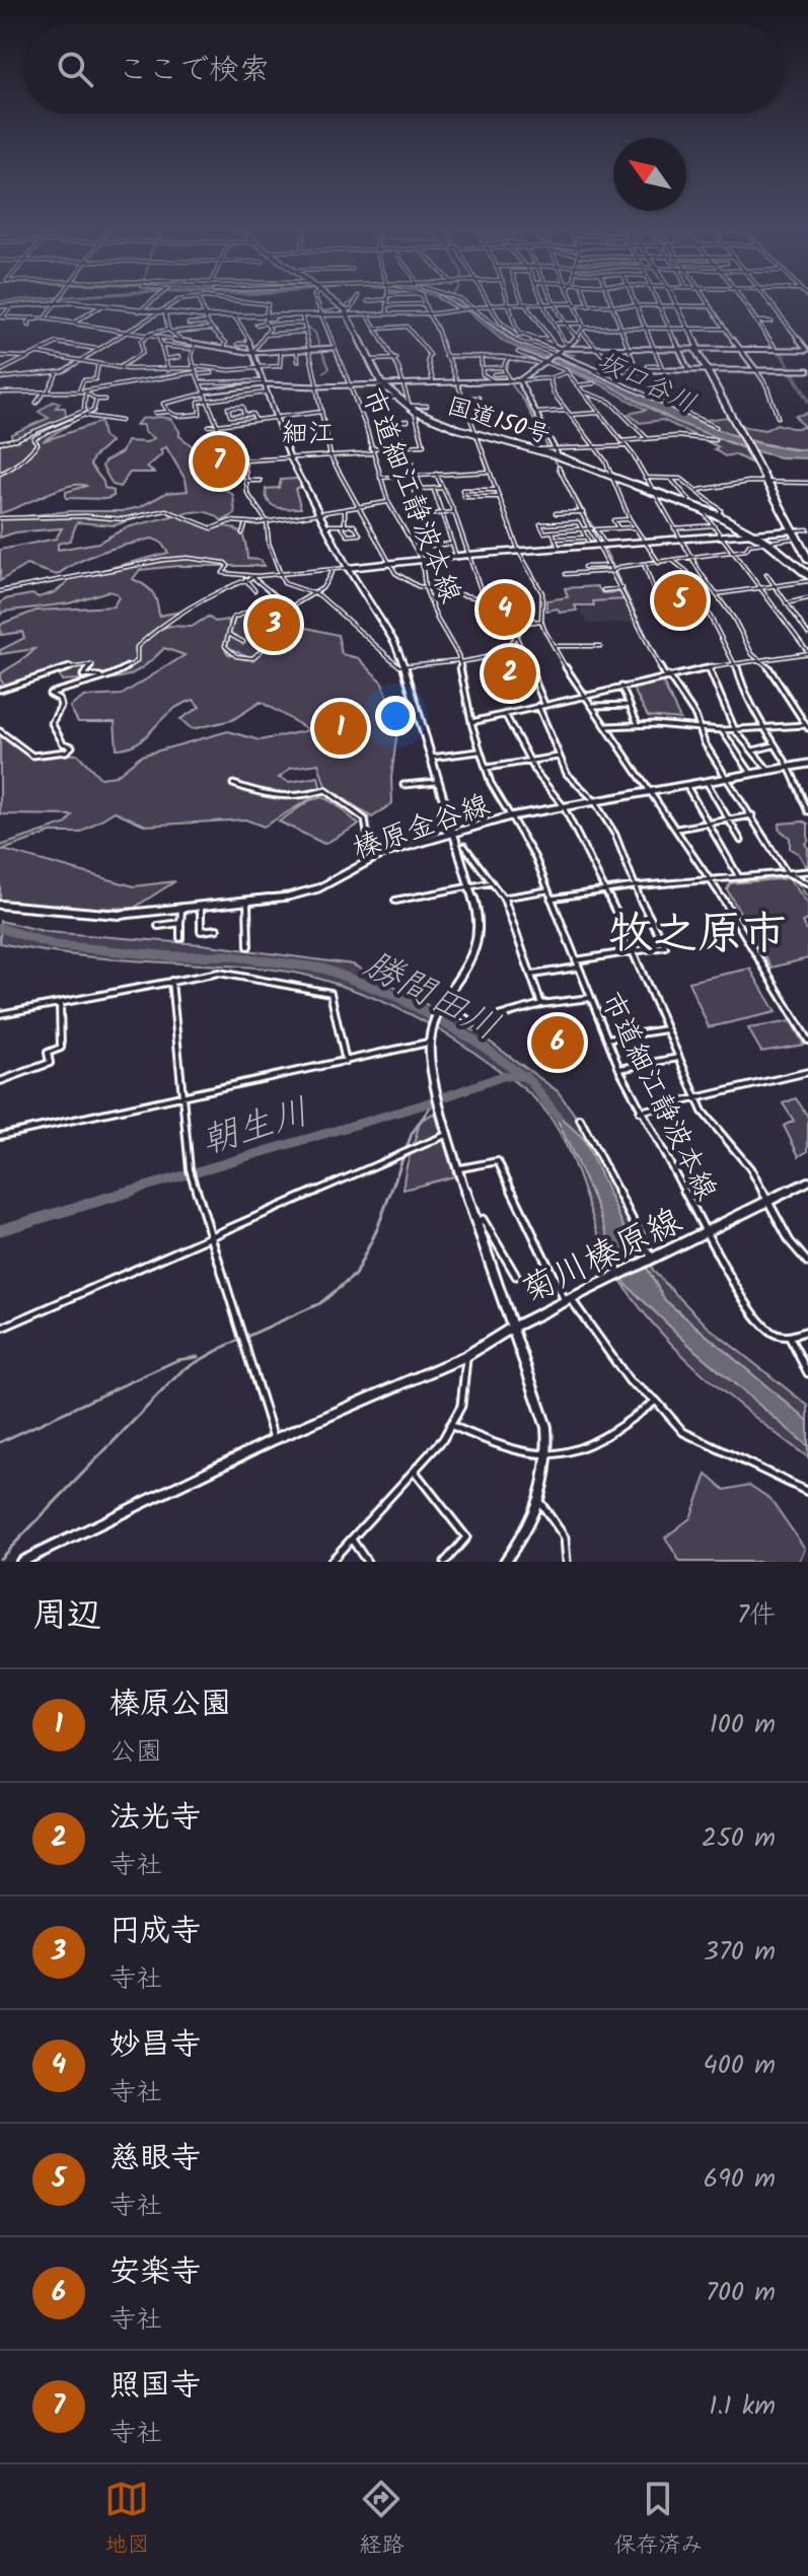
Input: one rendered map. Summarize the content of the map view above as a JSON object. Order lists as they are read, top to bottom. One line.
{"streets":{"highway":["国道150号"],"street":["市道細江静波本線","榛原金谷線","菊川榛原線"]},"crossings":[["市道細江静波本線","榛原金谷線"],["市道細江静波本線","菊川榛原線"]],"districts":["細江","牧之原市"],"water":["坂口谷川","勝間田川","朝生川"],"north":"top left","page":{"search":"ここで検索","pins":["7","5","4","3","2","1","6"],"heading":["周辺","7件"],"list":[{"mark":"1","name":"榛原公園","note":"公園","value":"100 m"},{"mark":"2","name":"法光寺","note":"寺社","value":"250 m"},{"mark":"3","name":"円成寺","note":"寺社","value":"370 m"},{"mark":"4","name":"妙昌寺","note":"寺社","value":"400 m"},{"mark":"5","name":"慈眼寺","note":"寺社","value":"690 m"},{"mark":"6","name":"安楽寺","note":"寺社","value":"700 m"},{"mark":"7","name":"照国寺","note":"寺社","value":"1.1 km"}],"nav":["地図","経路","保存済み"]}}
